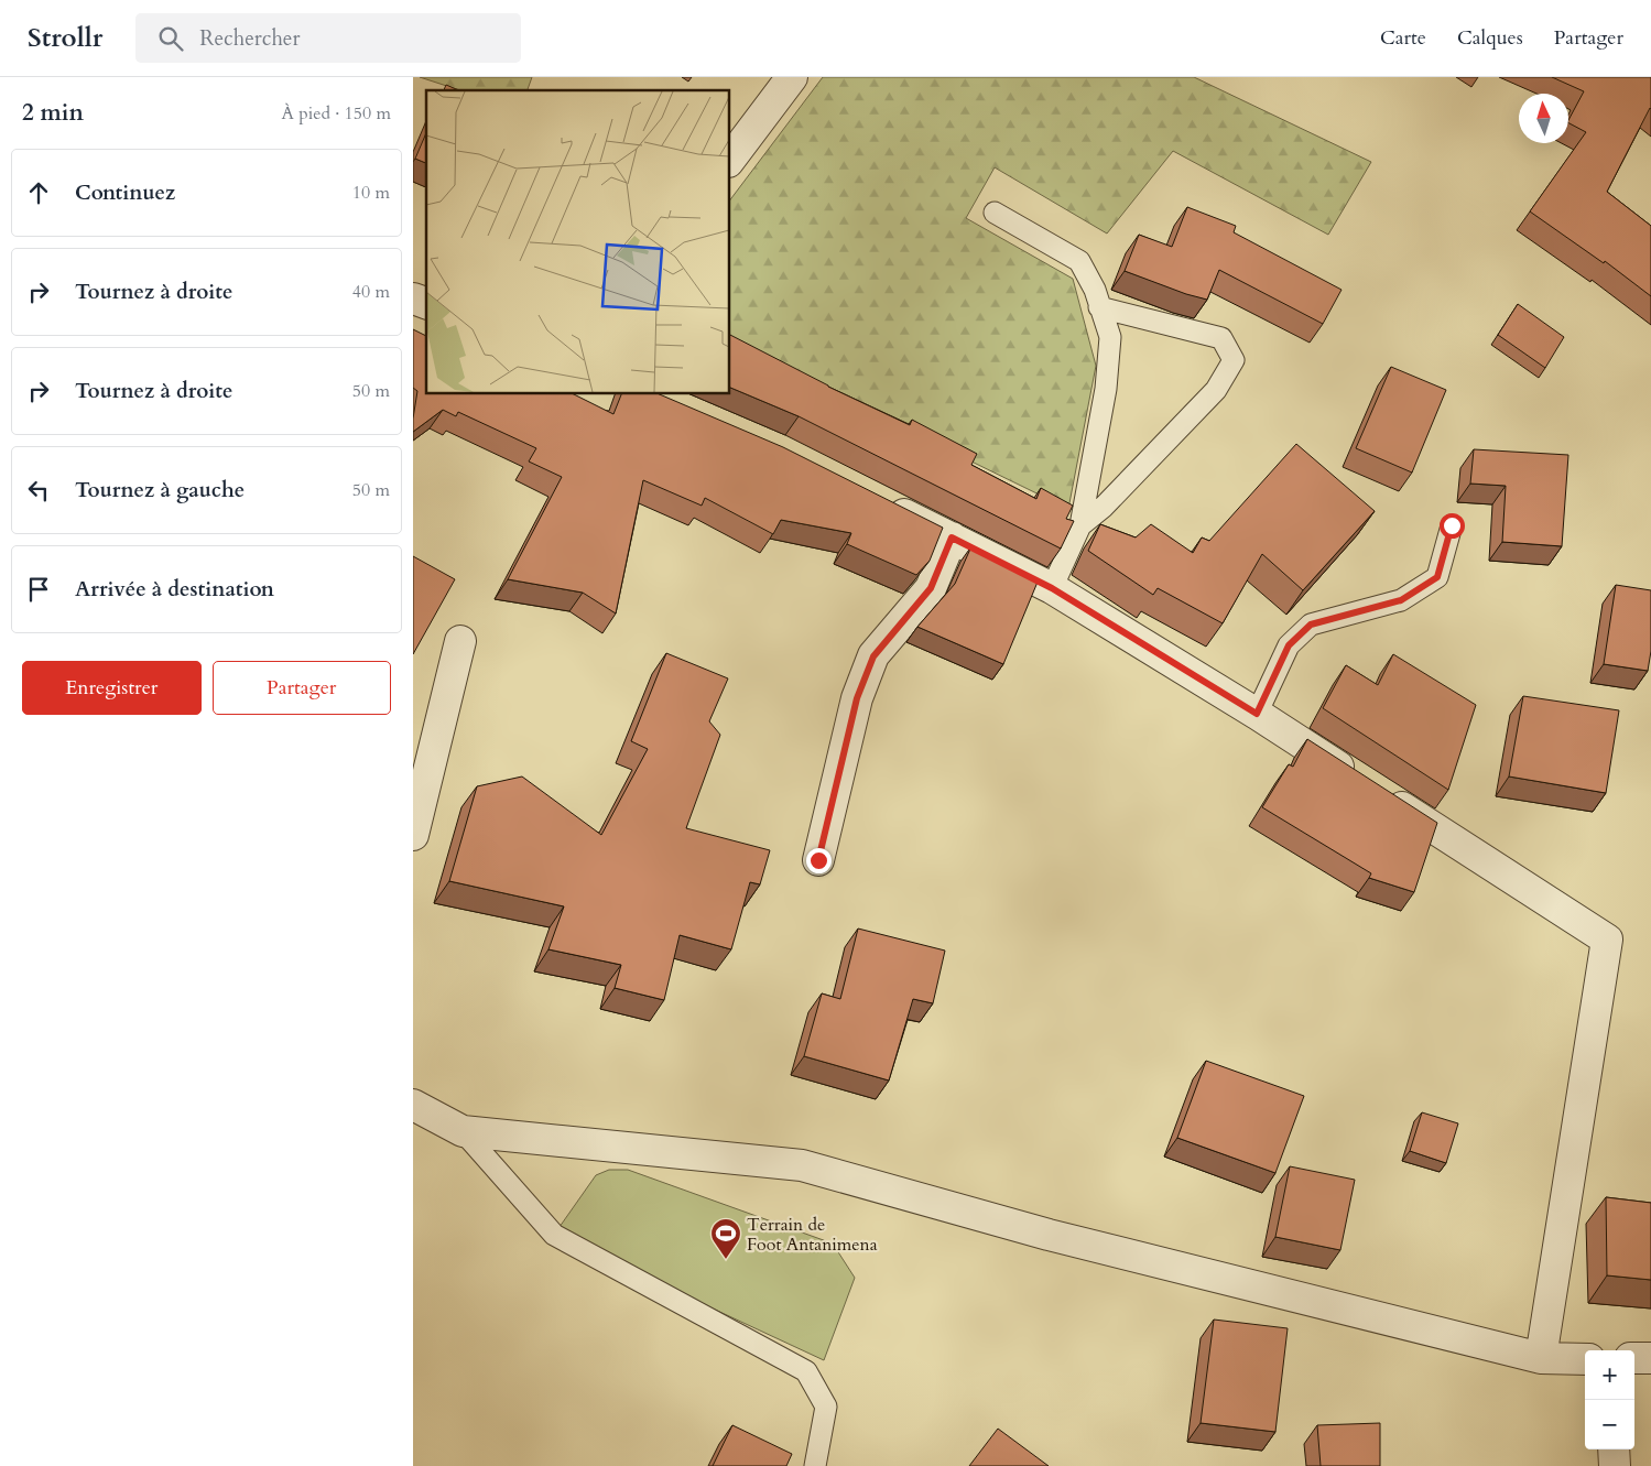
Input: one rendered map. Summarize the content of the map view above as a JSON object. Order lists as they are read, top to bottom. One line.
{"places":{"sports":["Terrain de Foot Antanimena"]},"north":"top","page":{"header":"Strollr","search":"Rechercher","nav":["Carte","Calques","Partager"],"heading":["2 min","À pied · 150 m"],"list":[["Continuez","10 m"],["Tournez à droite","40 m"],["Tournez à droite","50 m"],["Tournez à gauche","50 m"],"Arrivée à destination"],"buttons":["Enregistrer","Partager"],"map_buttons":["+","−"]}}
